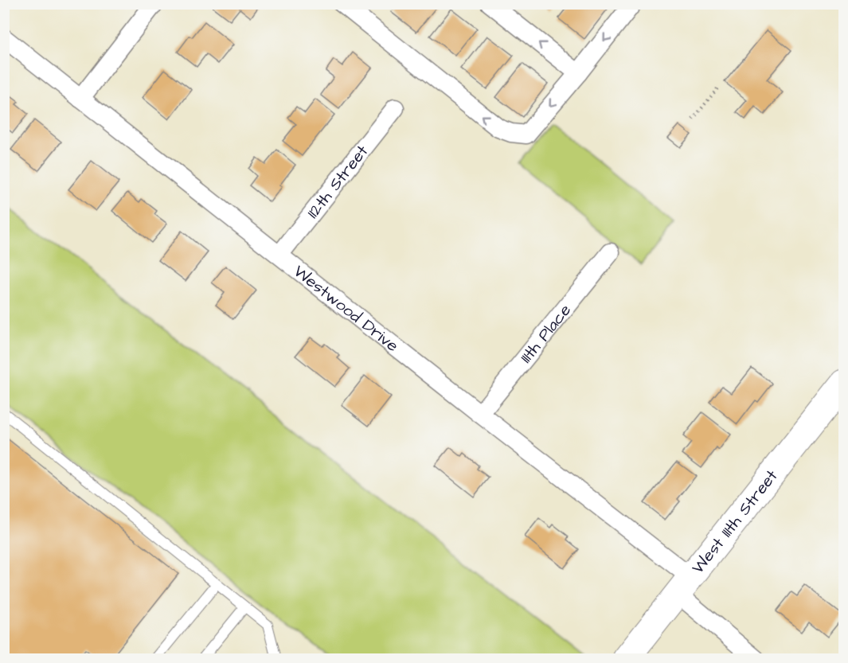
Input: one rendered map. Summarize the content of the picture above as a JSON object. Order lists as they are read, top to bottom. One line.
{"streets":{"main road":["West 111th Street"],"street":["112th Street","Westwood Drive","111th Place"]},"crossings":[["112th Street","Westwood Drive"],["Westwood Drive","111th Place"],["Westwood Drive","West 111th Street"]]}
